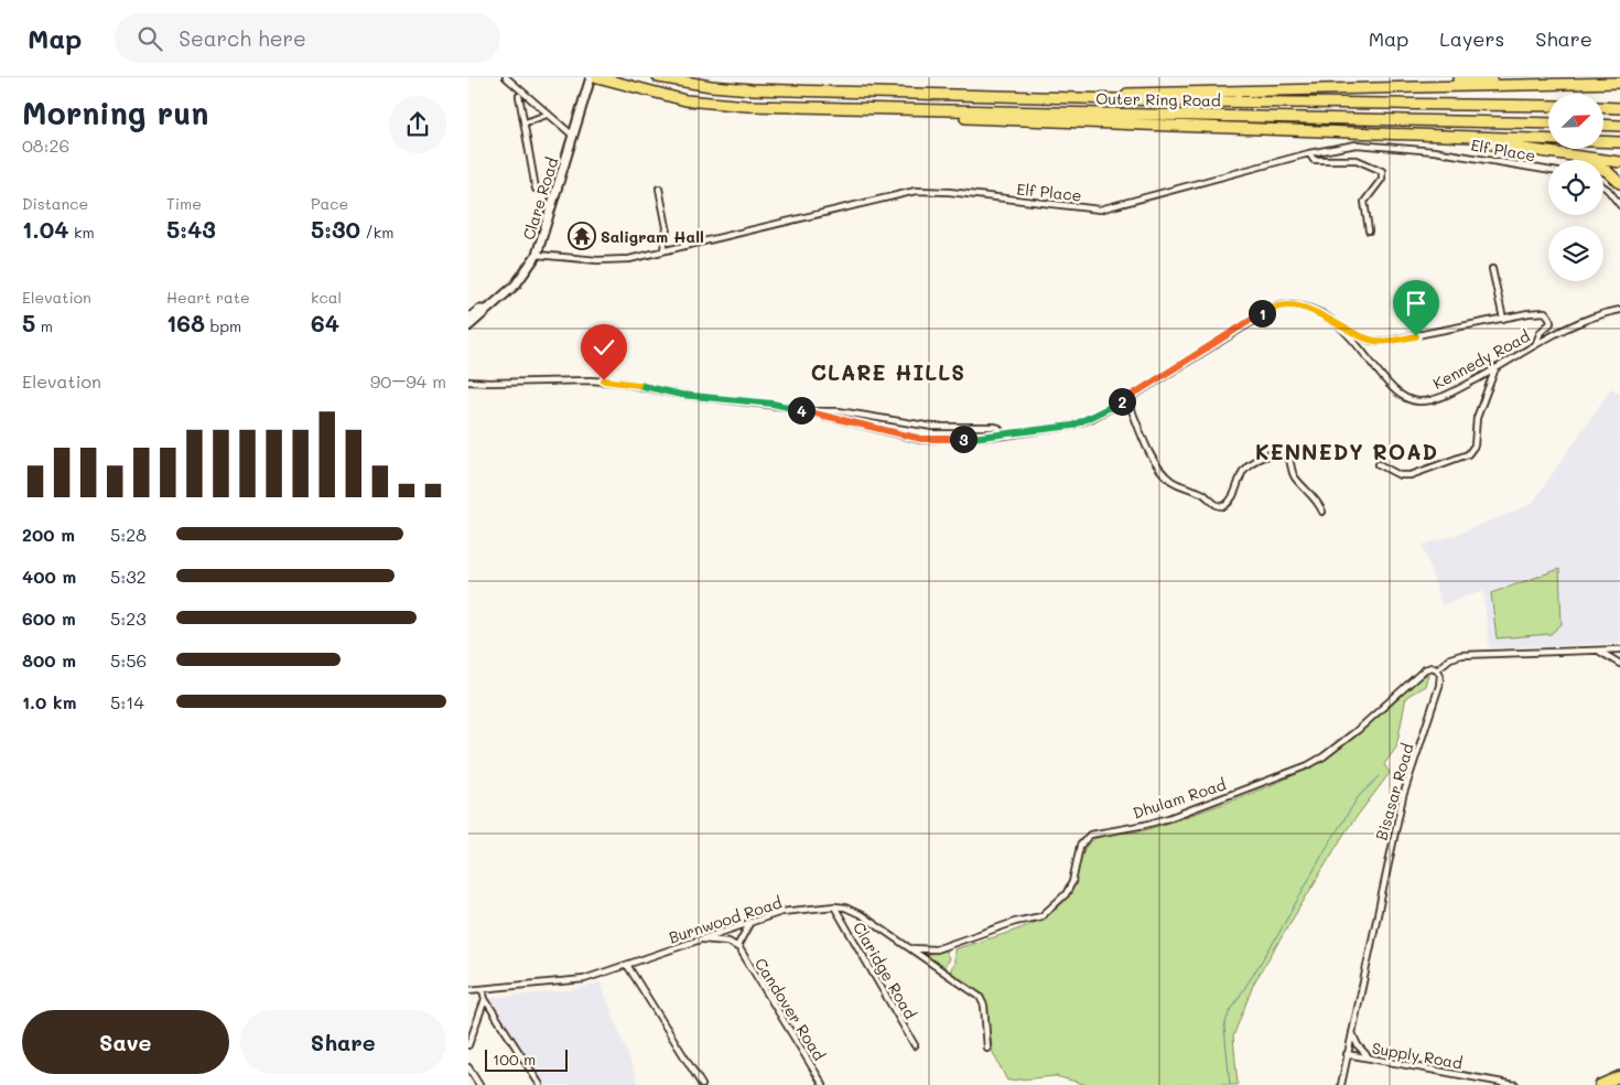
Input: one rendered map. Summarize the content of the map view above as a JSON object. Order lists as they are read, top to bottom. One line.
{"streets":{"highway":["Outer Ring Road"],"street":["Elf Place","Clare Road","Kennedy Road","Bisasar Road","Dhulam Road","Burnwood Road","Claridge Road","Candover Road","Supply Road"]},"crossings":[["Elf Place","Clare Road"],["Bisasar Road","Dhulam Road"],["Bisasar Road","Supply Road"],["Dhulam Road","Burnwood Road"],["Burnwood Road","Claridge Road"]],"districts":["CLARE HILLS","KENNEDY ROAD"],"places":{"temple":["Saligram Hall"]},"scale_bar":"100 m","north":"top right","page":{"header":"Map","search":"Search here","nav":["Map","Layers","Share"],"heading":["Morning run","08:26"],"stats":[["Distance","1.04 km"],["Time","5:43"],["Pace","5:30 /km"],["Elevation","5 m"],["Heart rate","168 bpm"],["kcal","64"]],"pins":["1","2","4","3"],"chart":["Elevation","90–94 m"],"list":[{"name":"200 m","note":"5:28"},{"name":"400 m","note":"5:32"},{"name":"600 m","note":"5:23"},{"name":"800 m","note":"5:56"},{"name":"1.0 km","note":"5:14"}],"buttons":["Save","Share"],"scale":"100 m"}}
